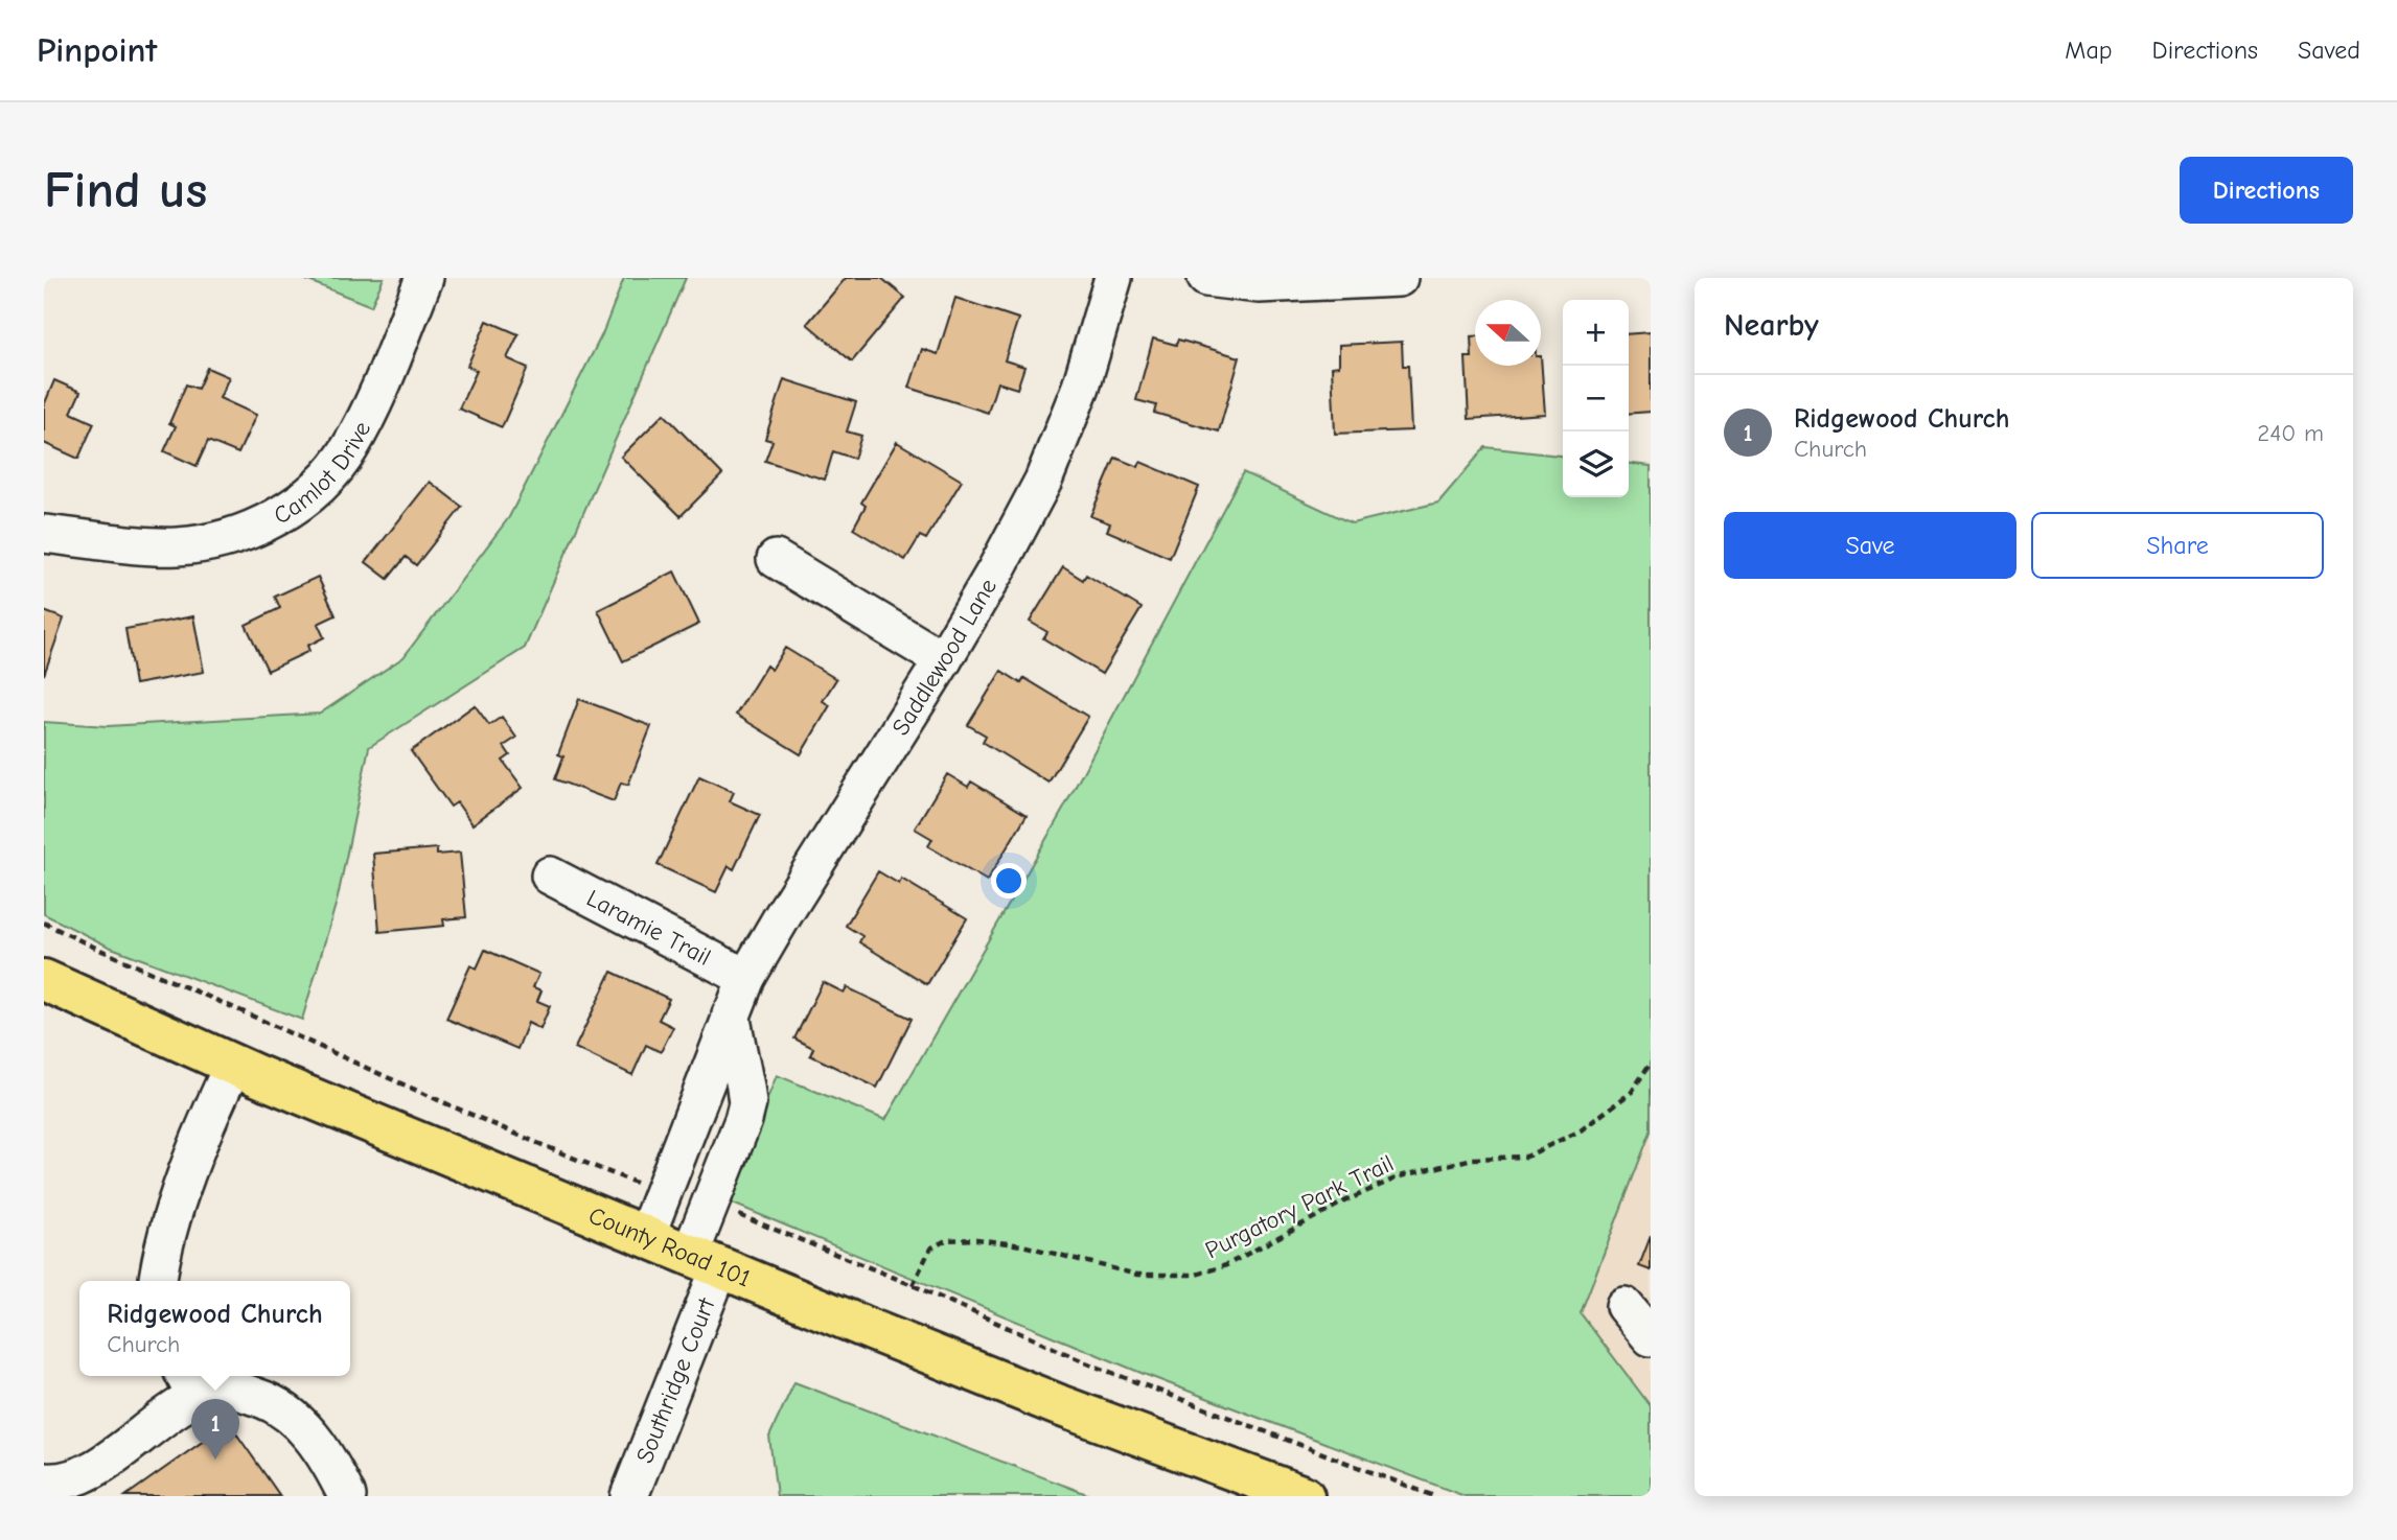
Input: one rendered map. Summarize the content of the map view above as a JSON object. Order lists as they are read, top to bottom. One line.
{"streets":{"main road":["County Road 101"],"street":["Camlot Drive","Saddlewood Lane","Laramie Trail","Southridge Court"],"path":["Purgatory Park Trail"]},"crossings":[["Saddlewood Lane","Laramie Trail"],["Saddlewood Lane","County Road 101"],["County Road 101","Southridge Court"]],"north":"left","page":{"header":"Pinpoint","nav":["Map","Directions","Saved"],"buttons":["Directions",["Save","Share"]],"title":"Find us","heading":"Nearby","map_buttons":["+","−"],"list":[{"mark":"1","name":"Ridgewood Church","note":"Church","value":"240 m"}],"popup":["Ridgewood Church","Church"],"pins":"1"}}
